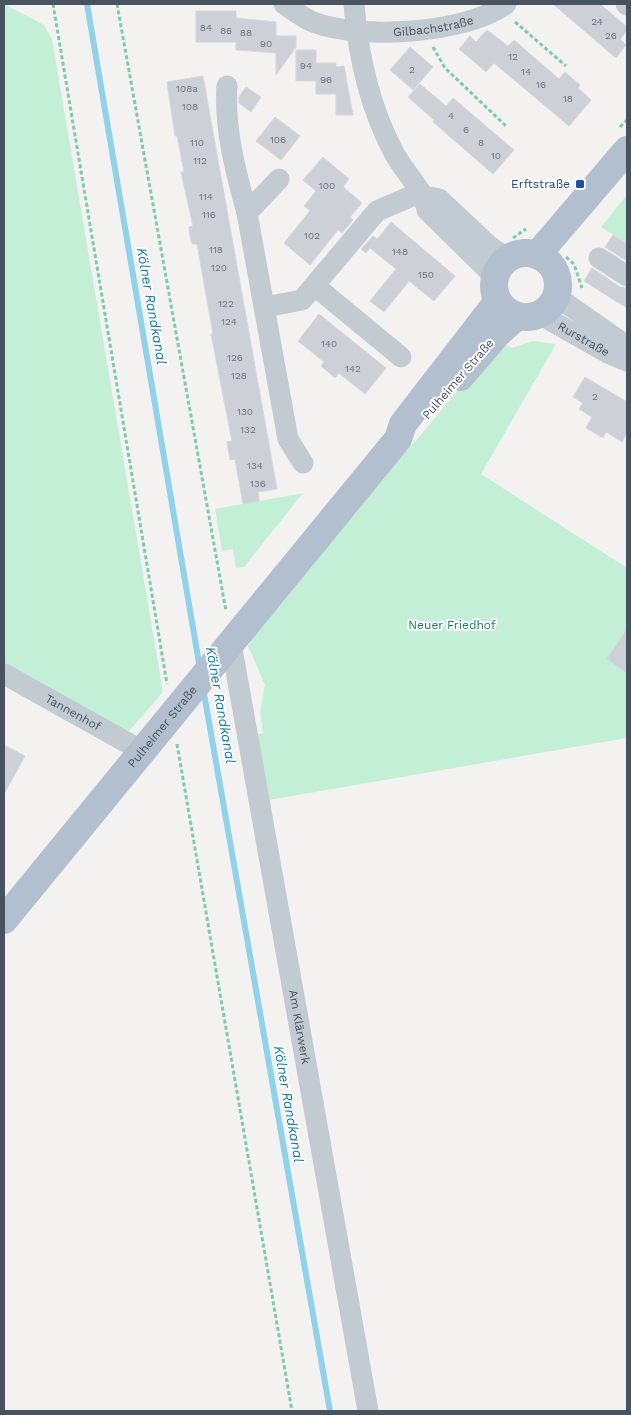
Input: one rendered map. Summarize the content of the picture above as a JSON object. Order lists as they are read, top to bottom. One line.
{"streets":{"main road":["Pulheimer Straße"],"street":["Gilbachstraße","Rurstraße","Tannenhof","Am Klärwerk"]},"crossings":[["Rurstraße","Pulheimer Straße"],["Pulheimer Straße","Tannenhof"],["Pulheimer Straße","Am Klärwerk"]],"water":["Kölner Randkanal"],"parks":["Neuer Friedhof"],"places":{"transit":["Erftstraße"]},"house_numbers":["24","84","86","88","26","90","12","94","2","14","96","16","108a","18","108","4","6","106","110","8","10","112","100","114","116","102","118","148","120","150","122","124","140","126","142","128","2","130","132","134","136"]}
